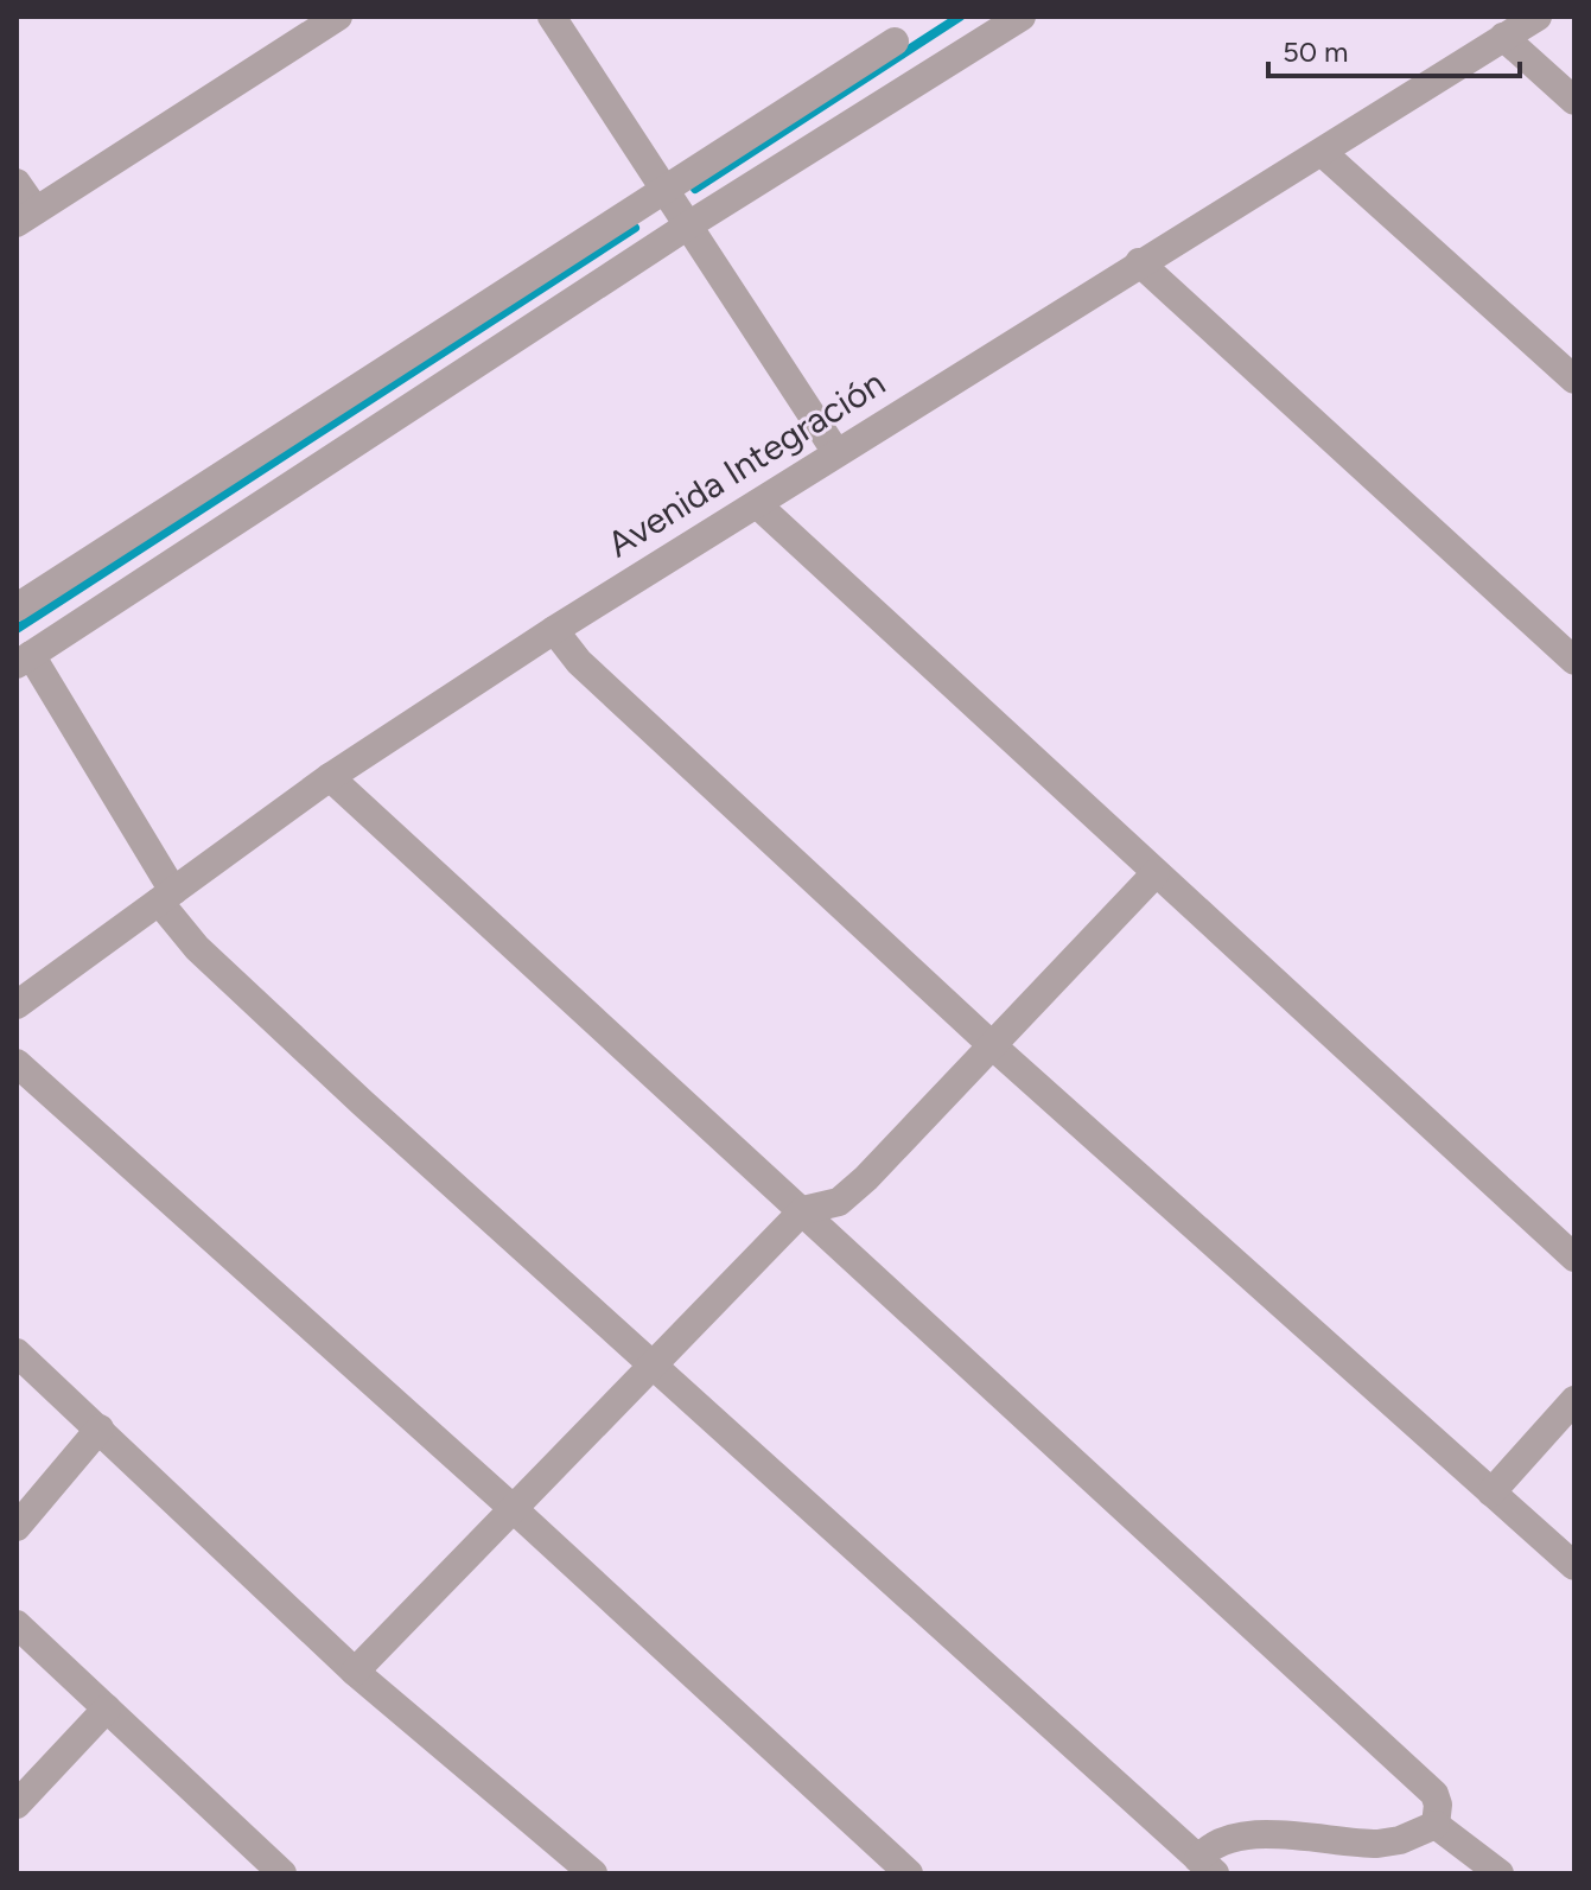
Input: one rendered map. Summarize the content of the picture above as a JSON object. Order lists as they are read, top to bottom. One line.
{"streets":{"street":["Avenida Integración"]},"scale_bar":"50 m"}
